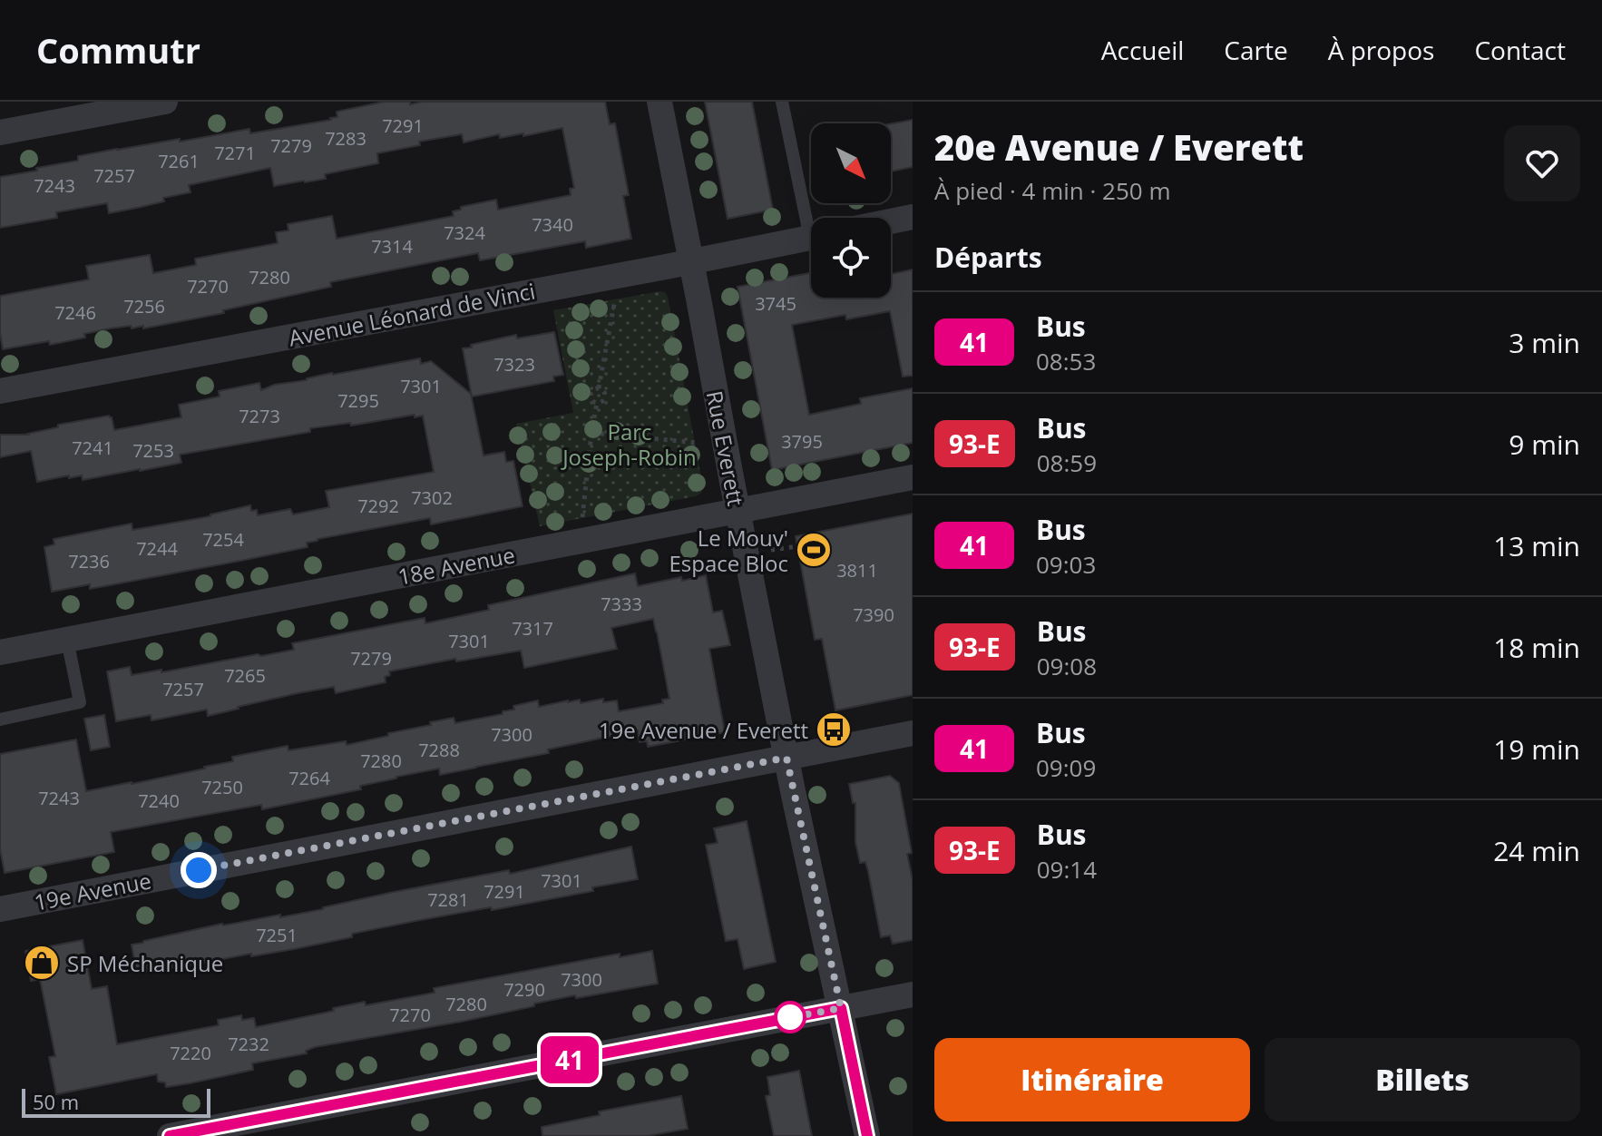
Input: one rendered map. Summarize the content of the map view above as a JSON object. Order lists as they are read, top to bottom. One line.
{"streets":{"street":["Avenue Léonard de Vinci","Rue Everett","18e Avenue","19e Avenue"]},"crossings":[["Avenue Léonard de Vinci","Rue Everett"],["Rue Everett","18e Avenue"],["Rue Everett","19e Avenue"]],"parks":["Parc Joseph-Robin"],"places":{"sports":["Le Mouv' Espace Bloc"],"bus stop":["19e Avenue / Everett"],"shop":["SP Méchanique"]},"lines":["bus line 41"],"house_numbers":["7291","7283","7279","7271","7261","7257","7243","7340","7324","7314","7280","7270","3745","7256","7246","7323","7301","7295","7273","3795","7241","7253","7302","7292","7254","7244","7236","3811","7333","7390","7317","7301","7279","7265","7257","7300","7288","7280","7264","7250","7243","7240","7301","7291","7281","7251","7300","7290","7280","7270","7232","7220"],"scale_bar":"50 m","north":"bottom right","page":{"header":"Commutr","nav":["Accueil","Carte","À propos","Contact"],"on_map":"41","heading":[["20e Avenue / Everett","À pied · 4 min · 250 m"],"Départs"],"list":[{"mark":"41","name":"Bus","note":"08:53","value":"3 min"},{"mark":"93-E","name":"Bus","note":"08:59","value":"9 min"},{"mark":"41","name":"Bus","note":"09:03","value":"13 min"},{"mark":"93-E","name":"Bus","note":"09:08","value":"18 min"},{"mark":"41","name":"Bus","note":"09:09","value":"19 min"},{"mark":"93-E","name":"Bus","note":"09:14","value":"24 min"}],"buttons":["Itinéraire","Billets"],"scale":"50 m"}}
